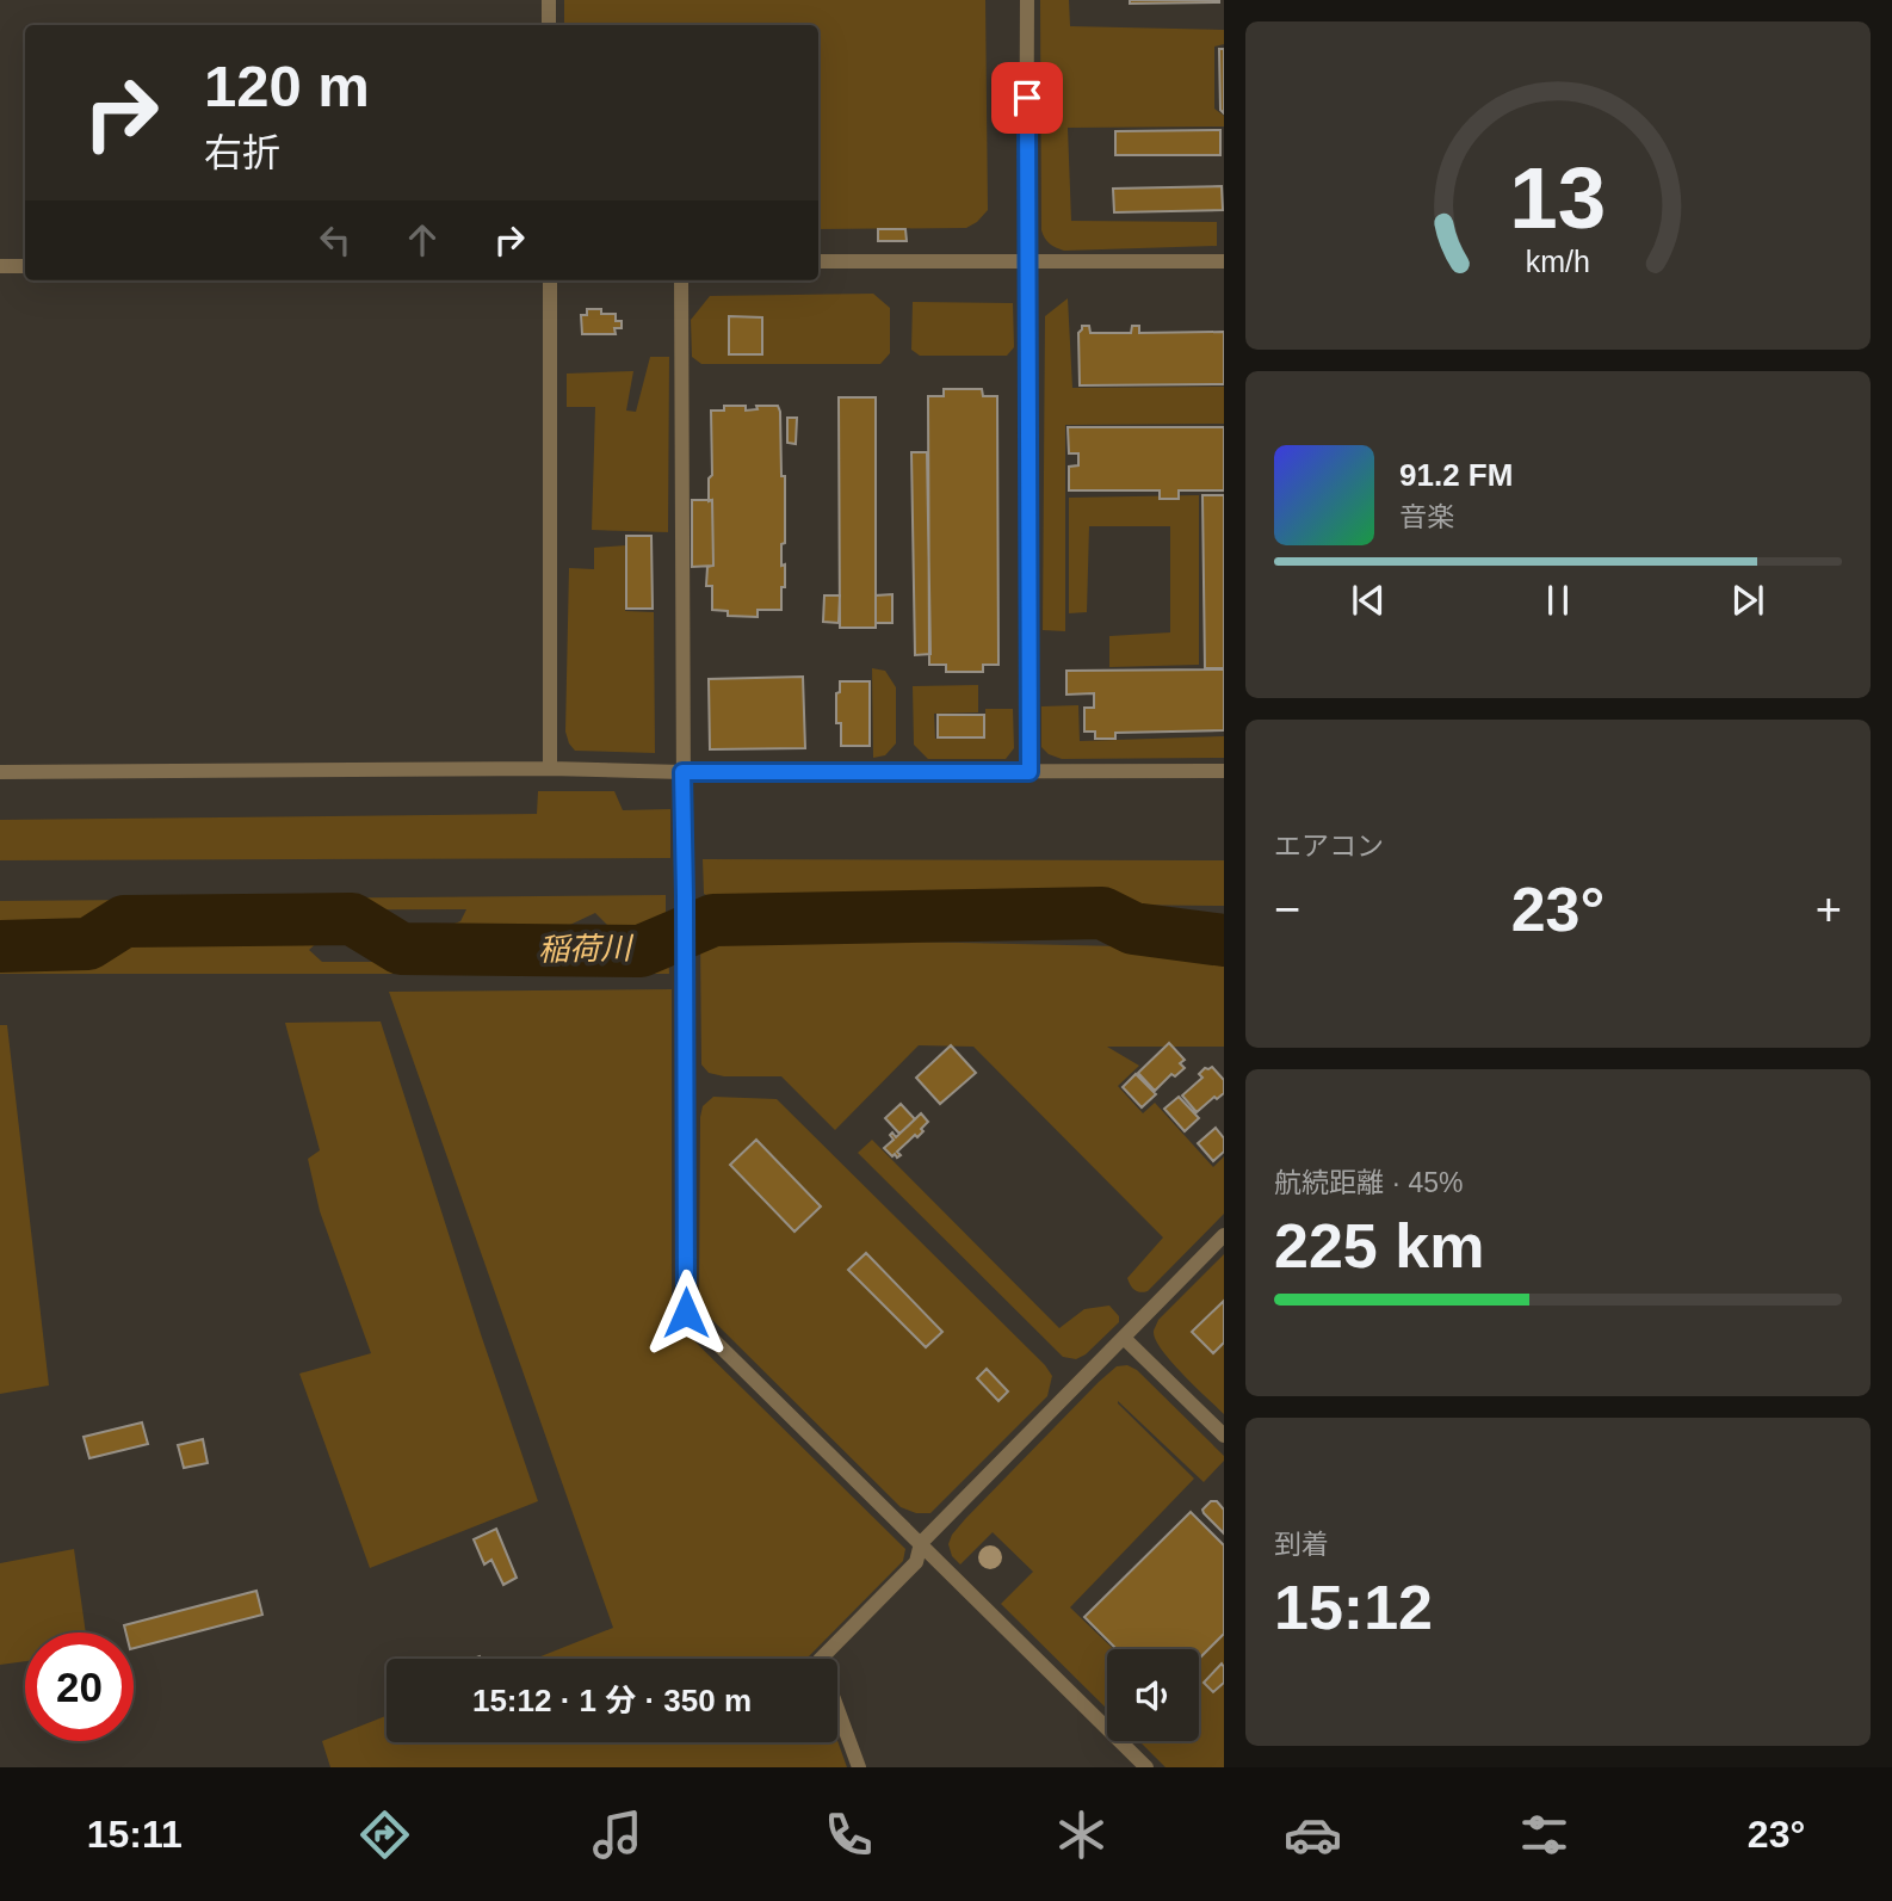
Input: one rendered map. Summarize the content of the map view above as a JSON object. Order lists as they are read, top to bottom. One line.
{"water":["稲荷川"],"page":{"turn":["120 m","右折"],"song":["91.2 FM","音楽"],"tile":["エアコン",["航続距離 · 45%","225 km"],["到着","15:12"]],"heat":["−","23°","+"],"limit":"20","trip":"15:12 · 1 分 · 350 m","tabs":["15:11","23°"],"gauge":["13","km/h"]}}
